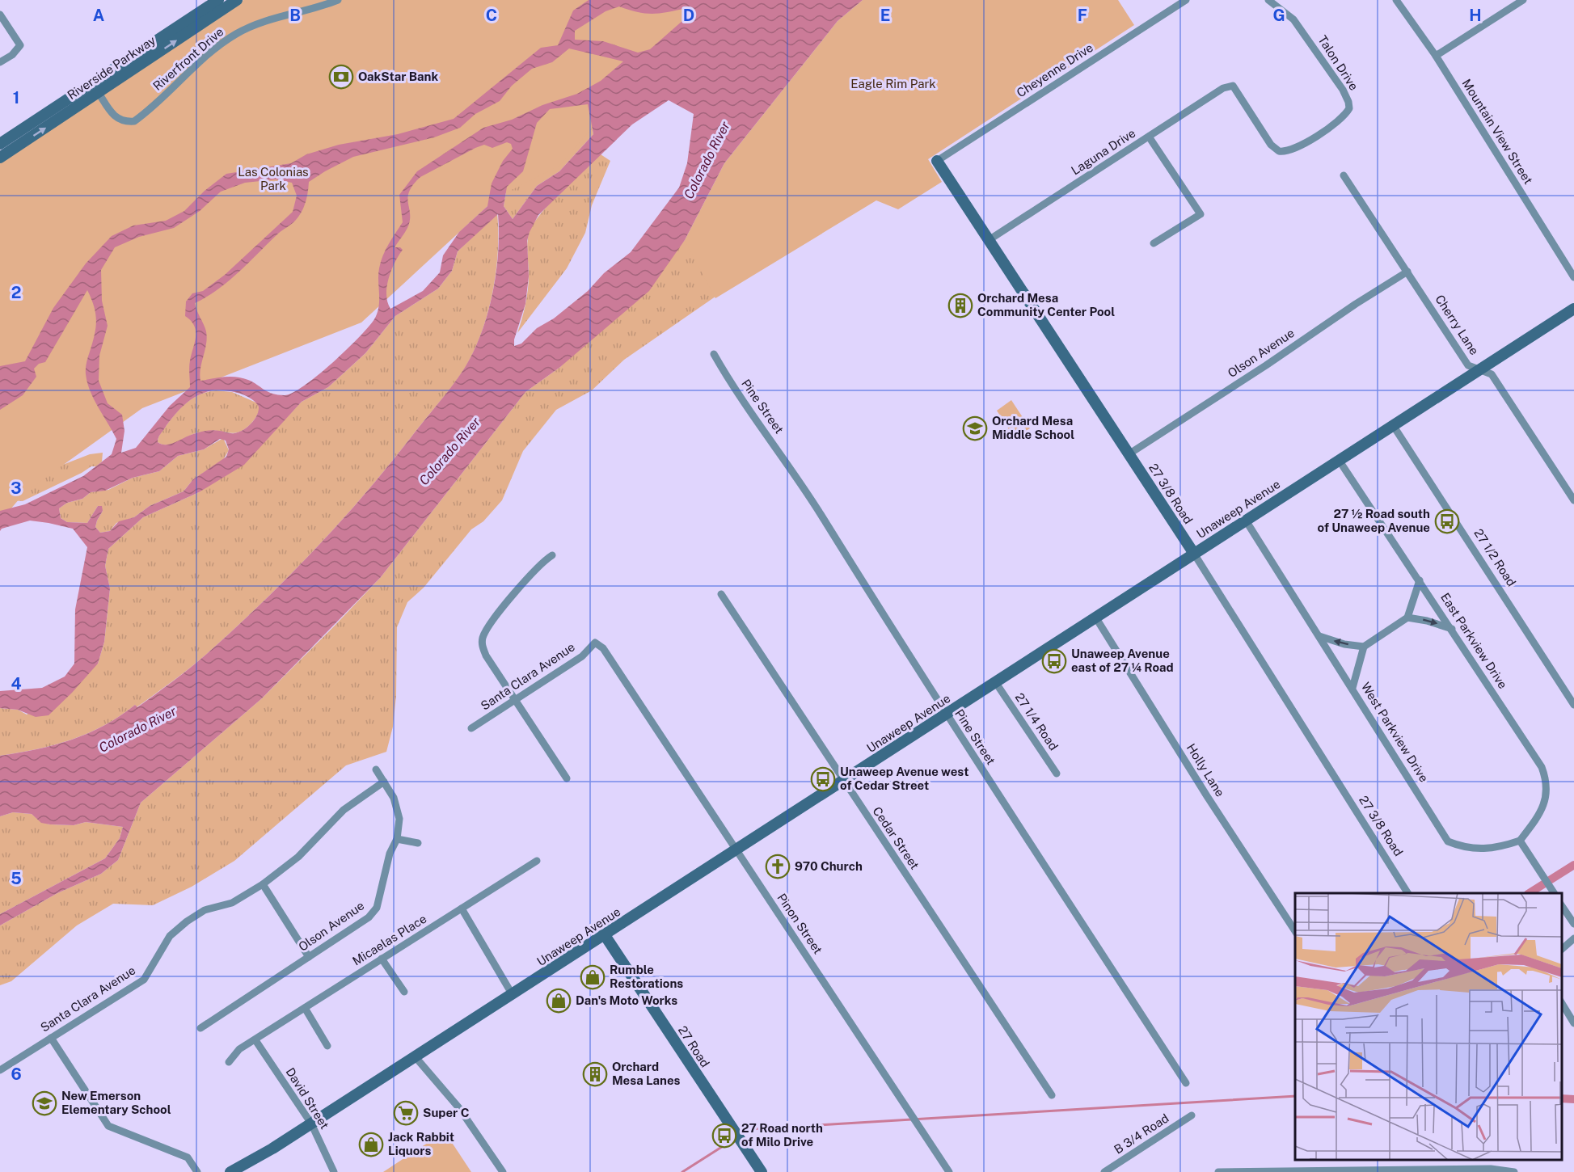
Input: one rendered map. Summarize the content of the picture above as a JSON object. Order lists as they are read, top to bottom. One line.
{"streets":{"main road":["Riverside Parkway","27 3/8 Road","Unaweep Avenue","27 Road"],"street":["Riverfront Drive","Talon Drive","Cheyenne Drive","Mountain View Street","Laguna Drive","Cherry Lane","Olson Avenue","Pine Street","27 1/2 Road","East Parkview Drive","Santa Clara Avenue","27 1/4 Road","West Parkview Drive","Holly Lane","Cedar Street","Pinon Street","Micaelas Place","David Street","B 3/4 Road"]},"crossings":[["Riverfront Drive","Riverside Parkway"],["Talon Drive","Laguna Drive"],["Cheyenne Drive","27 3/8 Road"],["Laguna Drive","27 3/8 Road"],["Cherry Lane","Olson Avenue"],["Cherry Lane","Unaweep Avenue"],["Olson Avenue","27 3/8 Road"],["Olson Avenue","Santa Clara Avenue"],["Pine Street","Unaweep Avenue"],["27 3/8 Road","Unaweep Avenue"],["Unaweep Avenue","27 1/2 Road"],["Unaweep Avenue","East Parkview Drive"],["Unaweep Avenue","27 1/4 Road"],["Unaweep Avenue","West Parkview Drive"],["Unaweep Avenue","Holly Lane"],["Unaweep Avenue","Cedar Street"],["Unaweep Avenue","Pinon Street"],["Unaweep Avenue","27 Road"],["Unaweep Avenue","David Street"],["East Parkview Drive","West Parkview Drive"],["Santa Clara Avenue","Pinon Street"],["Micaelas Place","David Street"]],"water":["Colorado River"],"parks":["Eagle Rim Park","Las Colonias Park"],"places":{"bank":["OakStar Bank"],"building":["Orchard Mesa Community Center Pool","Orchard Mesa Lanes"],"school or university":["Orchard Mesa Middle School","New Emerson Elementary School"],"bus stop":["27 ½ Road south of Unaweep Avenue","Unaweep Avenue east of 27 ¼ Road","Unaweep Avenue west of Cedar Street","27 Road north of Milo Drive"],"church":["970 Church"],"shop":["Rumble Restorations","Dan's Moto Works","Jack Rabbit Liquors"],"supermarket":["Super C"]},"grid":{"columns":["A","B","C","D","E","F","G","H"],"rows":["1","2","3","4","5","6"]}}
